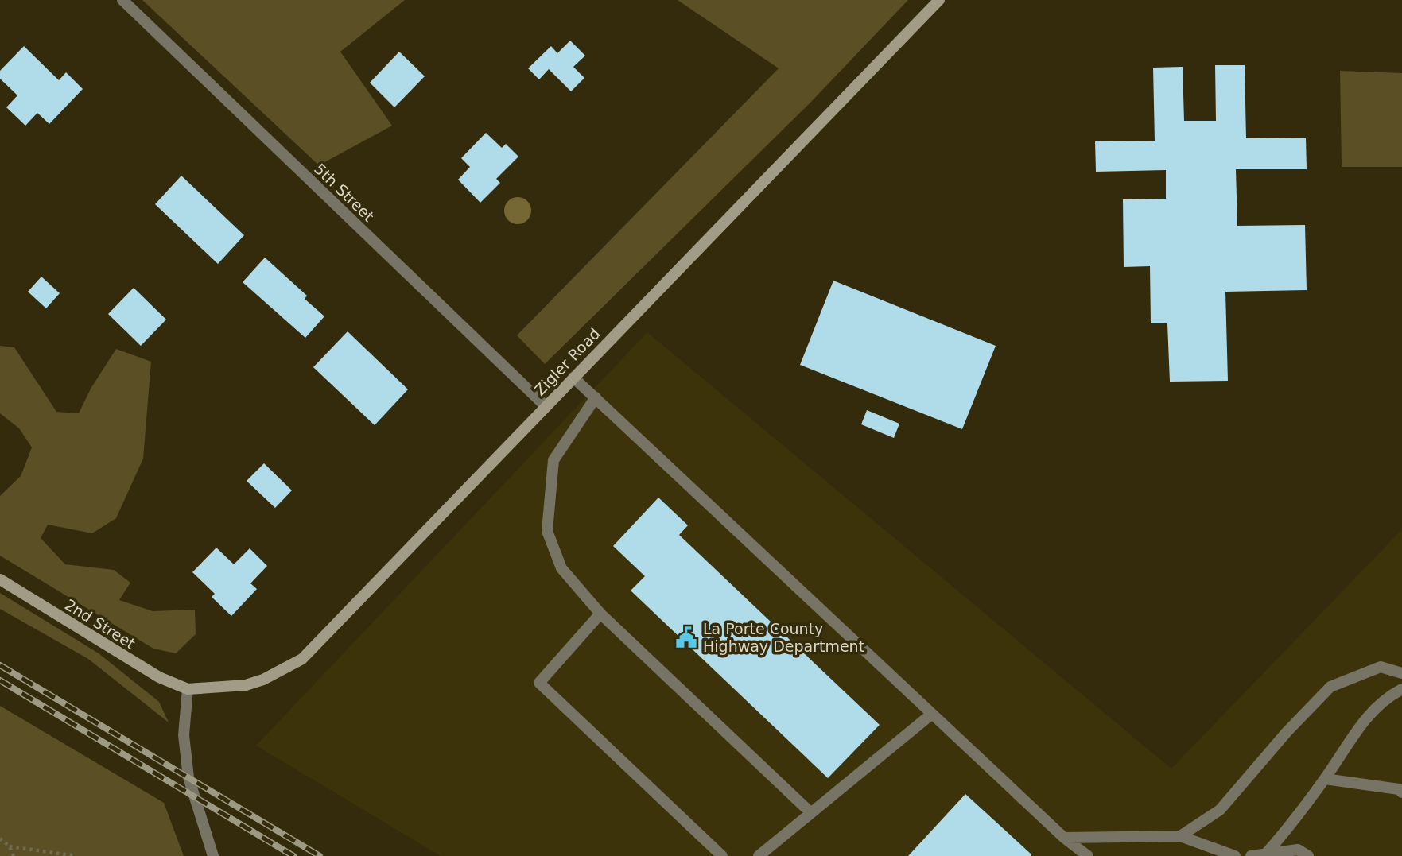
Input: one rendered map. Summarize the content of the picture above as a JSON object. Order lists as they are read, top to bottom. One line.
{"streets":{"street":["5th Street","Zigler Road","2nd Street"]},"crossings":[["5th Street","Zigler Road"],["Zigler Road","2nd Street"]],"places":{"public building":["La Porte County Highway Department"]}}
